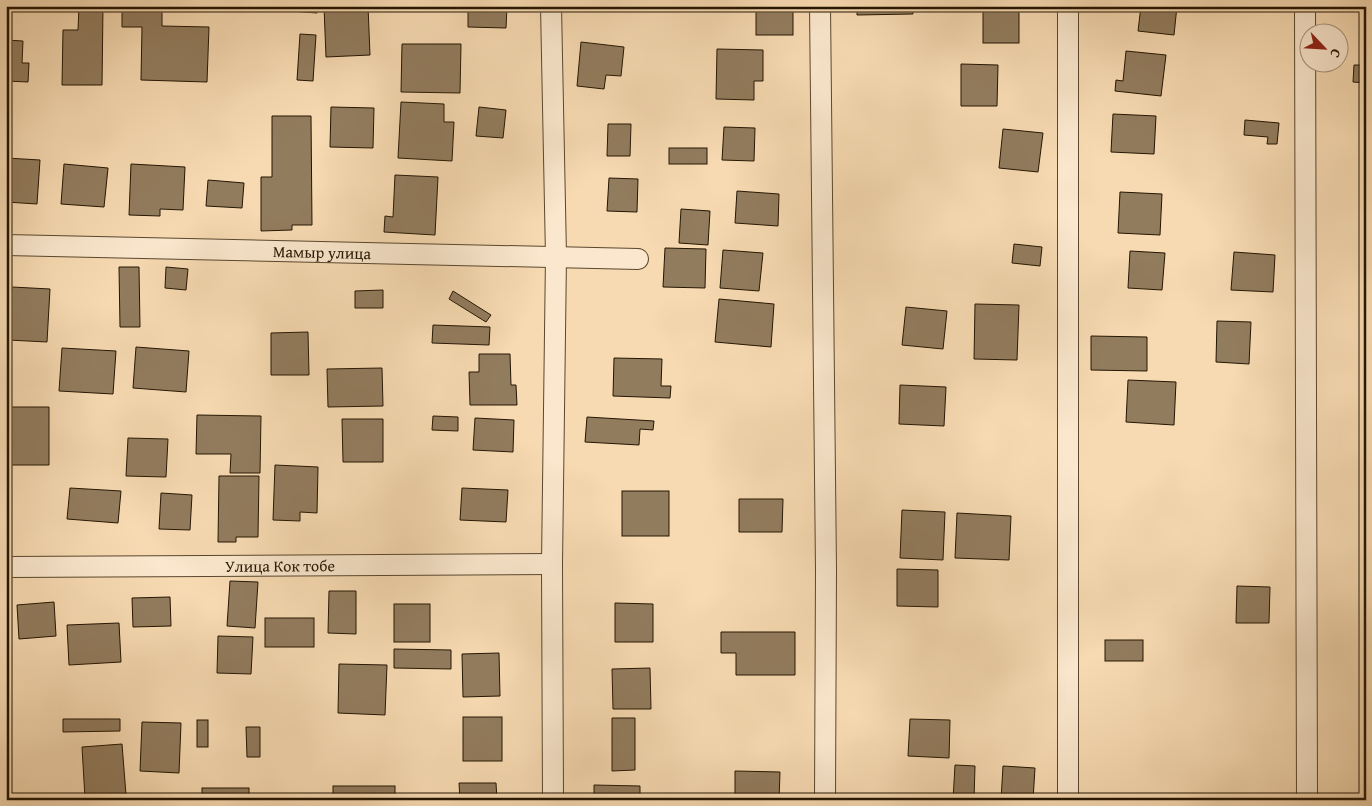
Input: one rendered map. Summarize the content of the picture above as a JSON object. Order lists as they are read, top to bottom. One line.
{"streets":{"street":["Мамыр улица","Улица Кок тобе"]},"north":"bottom right"}
